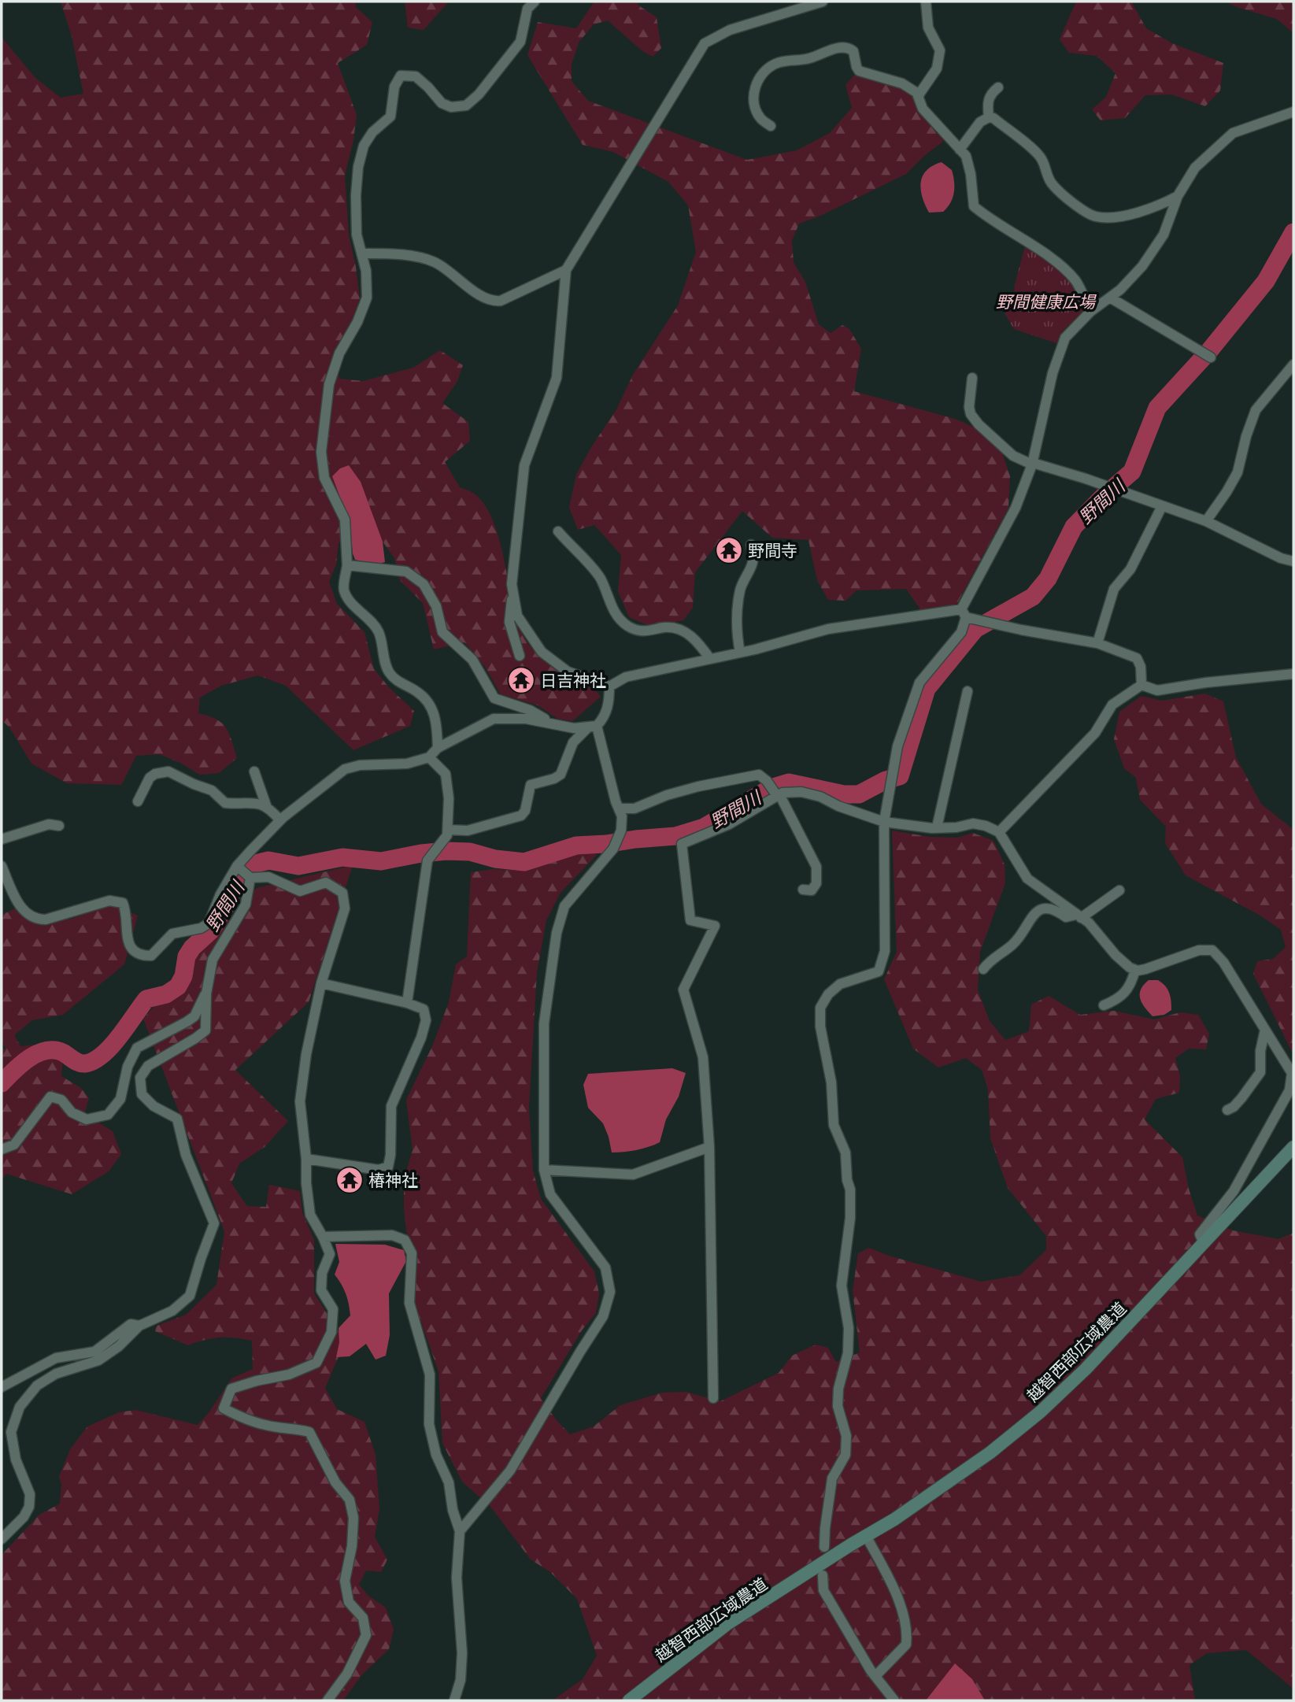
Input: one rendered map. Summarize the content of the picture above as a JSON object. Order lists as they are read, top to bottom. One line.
{"streets":{"street":["越智西部広域農道"]},"water":["野間川"],"parks":["野間健康広場"],"places":{"temple":["野間寺","日吉神社","椿神社"]}}
